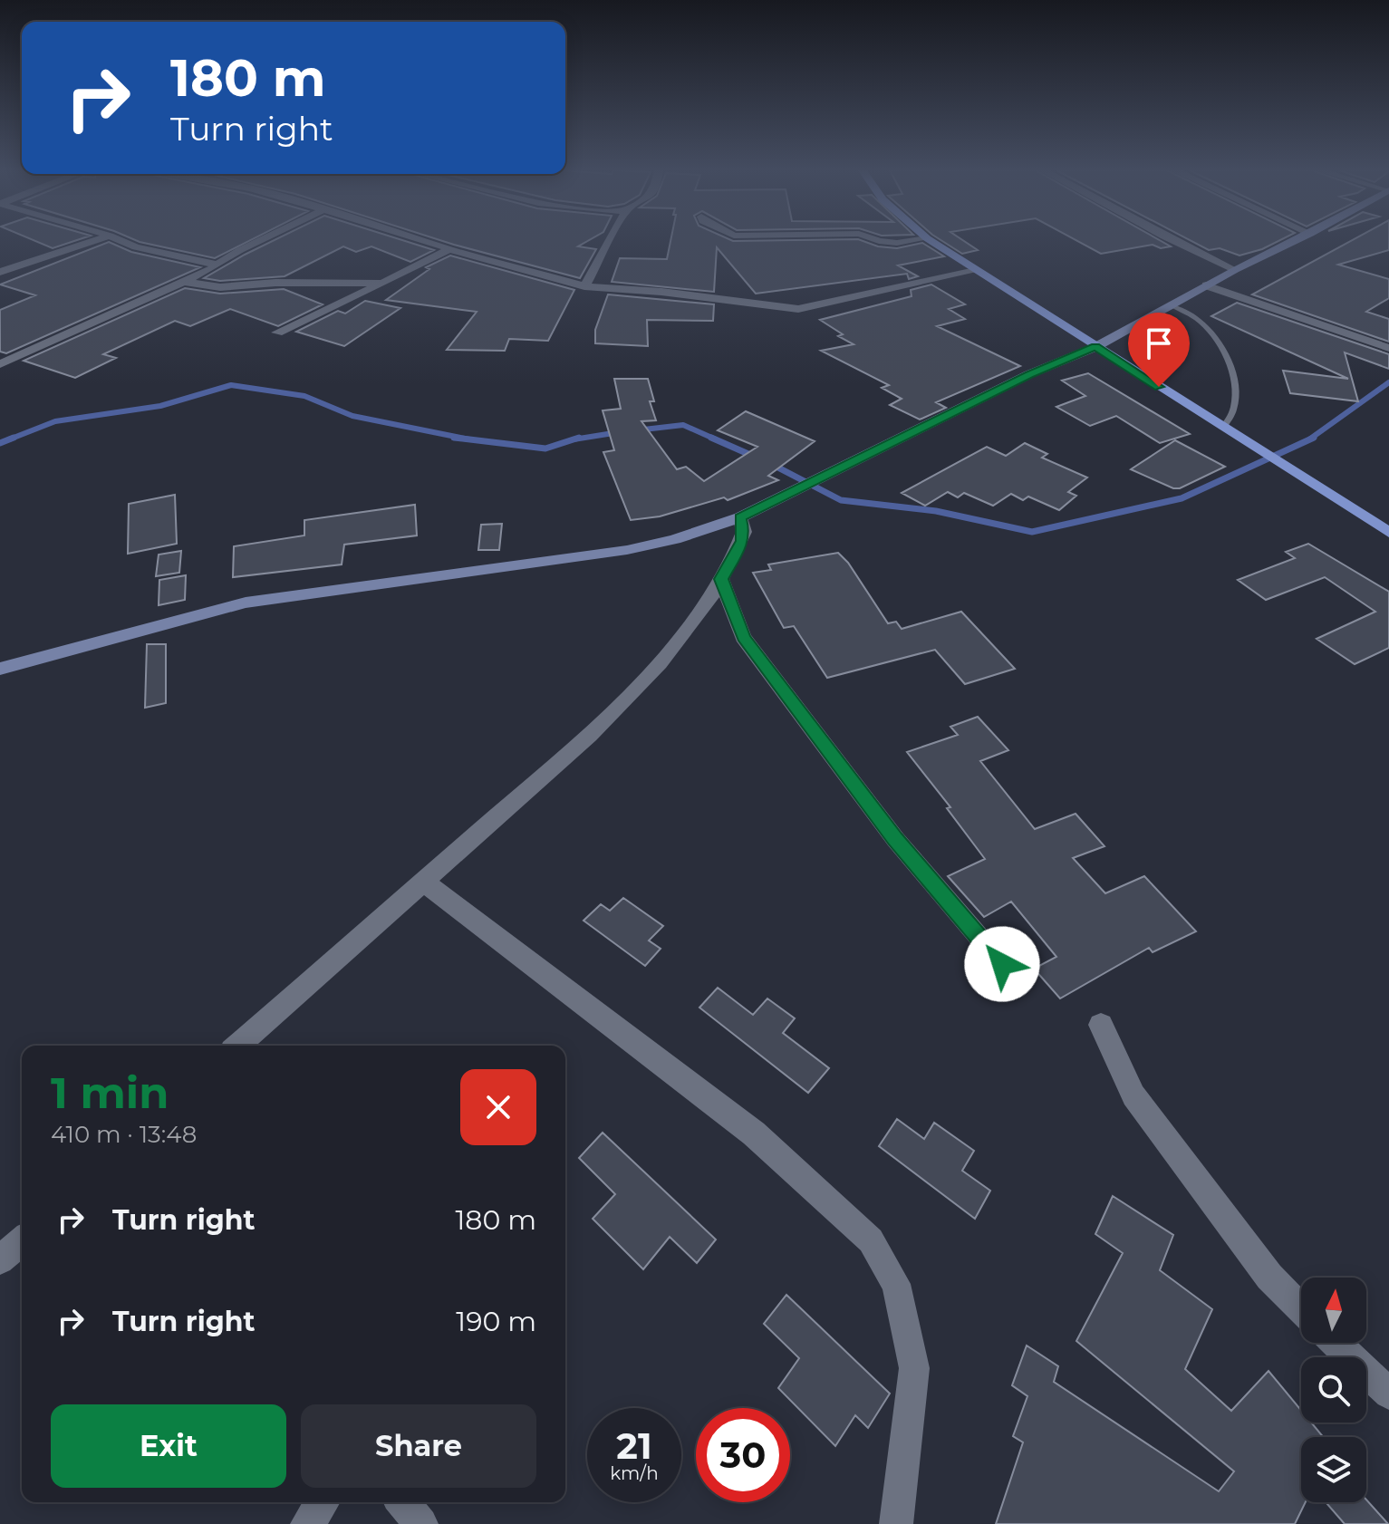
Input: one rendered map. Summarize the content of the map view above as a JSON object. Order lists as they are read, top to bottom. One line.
{"north":"top","page":{"turn":["180 m","Turn right"],"heading":["1 min","410 m · 13:48"],"list":[{"name":"Turn right","value":"180 m"},{"name":"Turn right","value":"190 m"}],"buttons":["Exit","Share"],"speed":"21 km/h","limit":"30"}}
